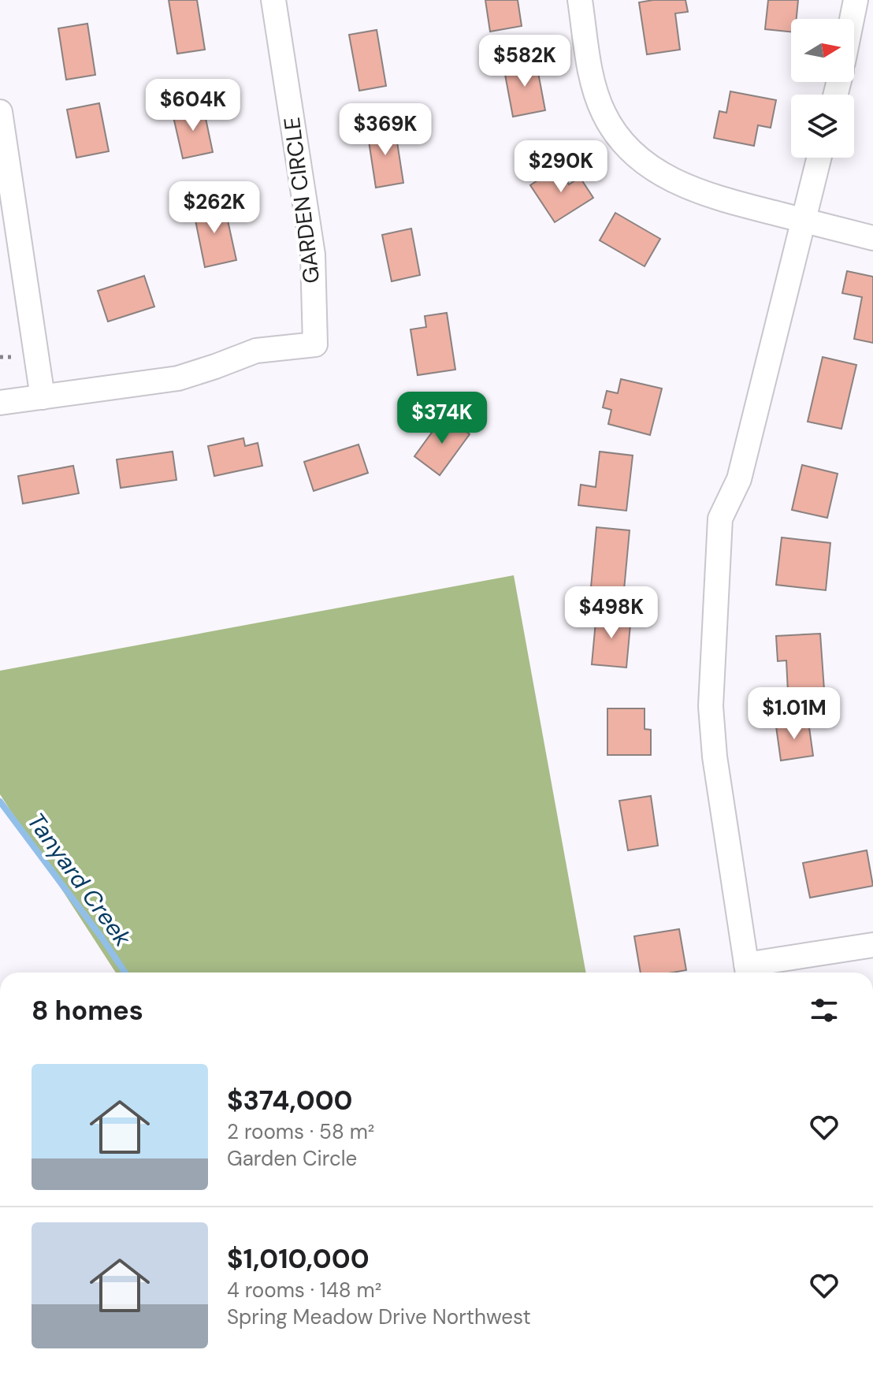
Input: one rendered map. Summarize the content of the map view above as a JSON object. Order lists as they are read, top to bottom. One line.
{"streets":{"street":["GARDEN CIRCLE"]},"water":["Tanyard Creek"],"north":"right","page":{"price":["$582K","$604K","$369K","$290K","$262K","$374K","$498K","$1.01M"],"heading":"8 homes","list":[{"name":"$374,000","note":"2 rooms · 58 m² · Garden Circle"},{"name":"$1,010,000","note":"4 rooms · 148 m² · Spring Meadow Drive Northwest"}]}}
